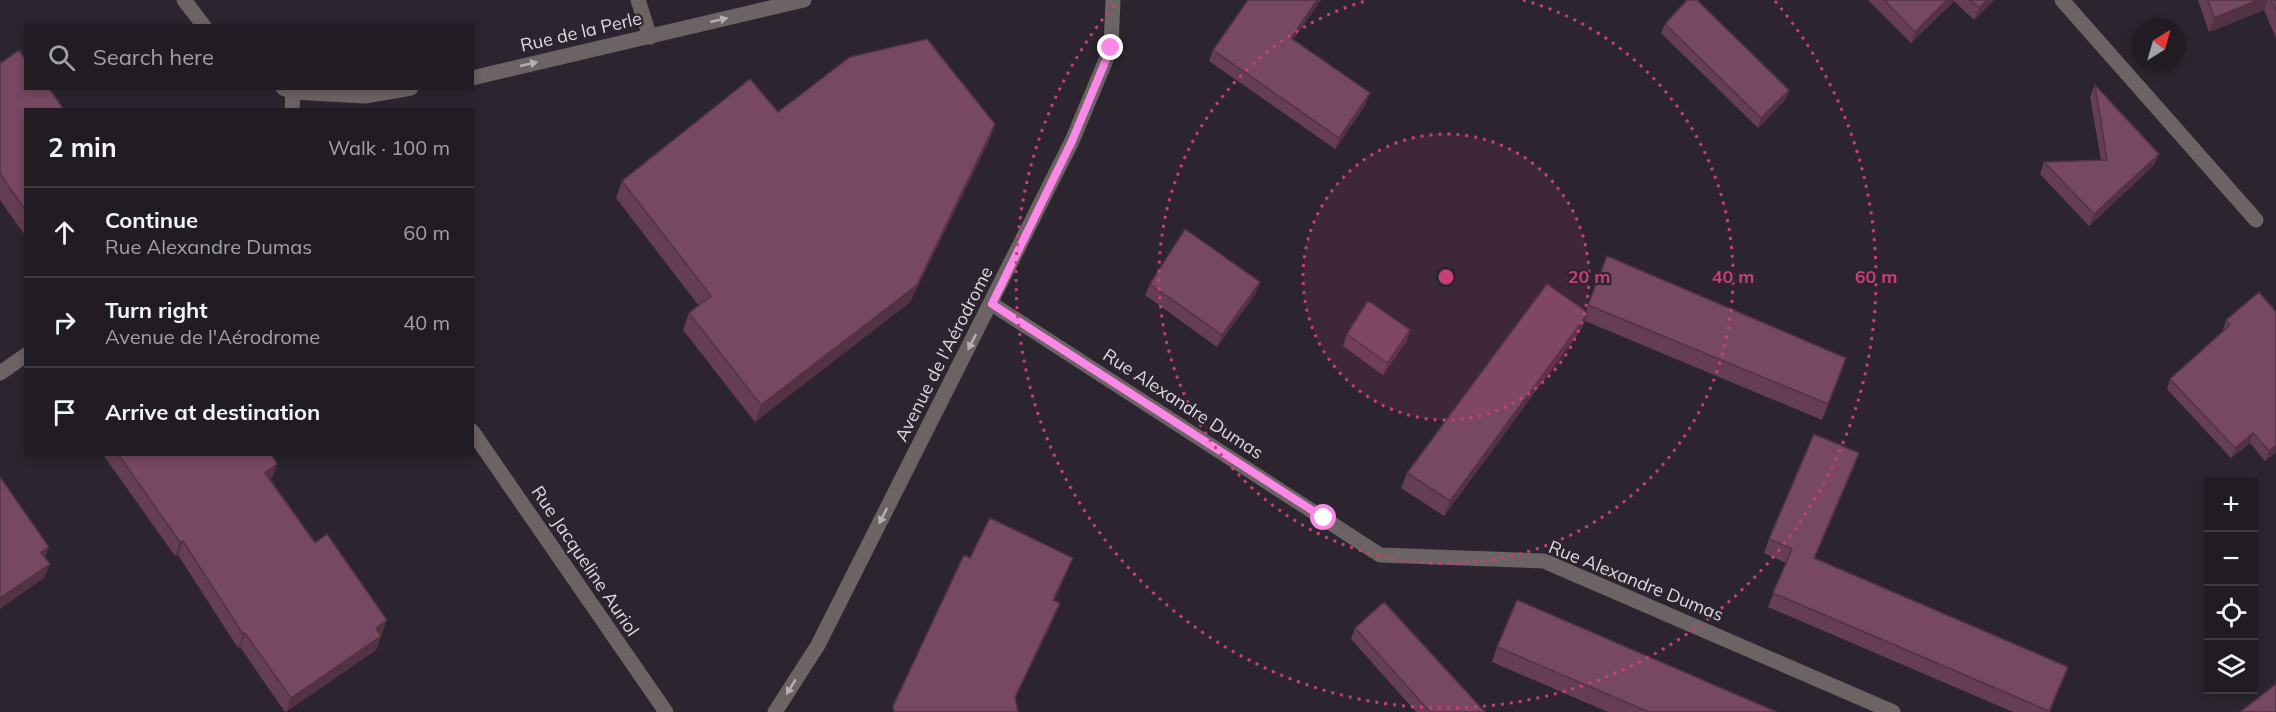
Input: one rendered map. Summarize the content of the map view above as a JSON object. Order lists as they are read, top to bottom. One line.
{"streets":{"street":["Rue de la Perle","Avenue de l'Aérodrome","Rue Alexandre Dumas","Rue Jacqueline Auriol"]},"crossings":[["Avenue de l'Aérodrome","Rue Alexandre Dumas"]],"one_way":["Rue de la Perle","Avenue de l'Aérodrome"],"north":"top right","page":{"search":"Search here","heading":["2 min","Walk · 100 m"],"list":[["Continue","Rue Alexandre Dumas","60 m"],["Turn right","Avenue de l'Aérodrome","40 m"],"Arrive at destination"],"map_buttons":["+","−"]},"rings":["20 m","40 m","60 m"]}
